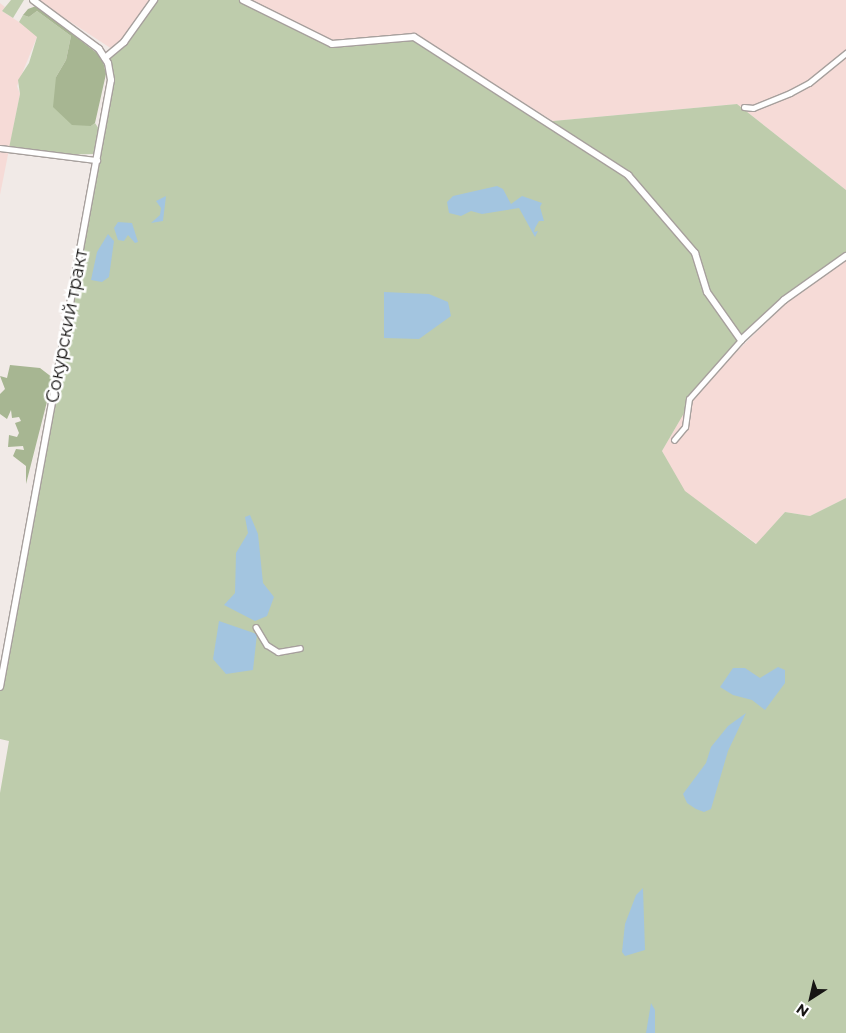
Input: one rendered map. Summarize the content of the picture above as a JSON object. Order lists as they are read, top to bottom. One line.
{"streets":{"street":["Сокурский тракт"]},"north":"bottom left"}
